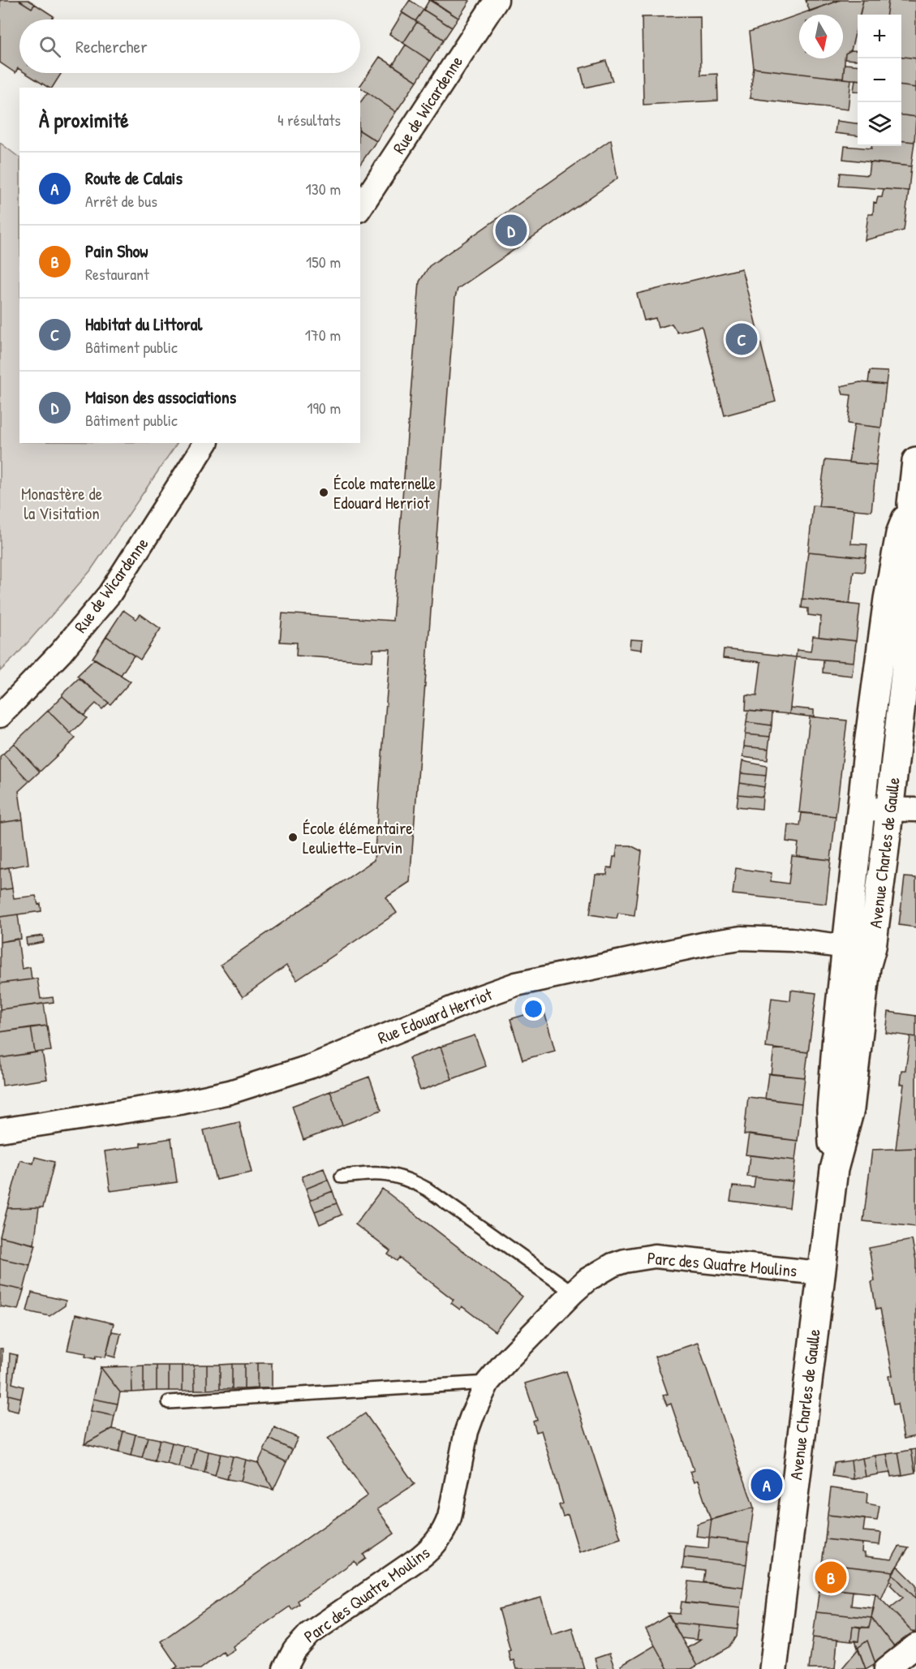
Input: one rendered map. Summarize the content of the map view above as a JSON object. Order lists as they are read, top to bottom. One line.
{"streets":{"main road":["Avenue Charles de Gaulle"],"street":["Rue de Wicardenne","Rue Edouard Herriot","Parc des Quatre Moulins"]},"crossings":[["Avenue Charles de Gaulle","Rue Edouard Herriot"],["Avenue Charles de Gaulle","Parc des Quatre Moulins"]],"parks":["Monastère de la Visitation"],"places":["École maternelle Edouard Herriot","École élémentaire Leuliette-Eurvin"],"north":"bottom","page":{"map_buttons":["+","−"],"search":"Rechercher","heading":["À proximité","4 résultats"],"list":[{"mark":"A","name":"Route de Calais","note":"Arrêt de bus","value":"130 m"},{"mark":"B","name":"Pain Show","note":"Restaurant","value":"150 m"},{"mark":"C","name":"Habitat du Littoral","note":"Bâtiment public","value":"170 m"},{"mark":"D","name":"Maison des associations","note":"Bâtiment public","value":"190 m"}],"pins":["D","C","A","B"]}}
